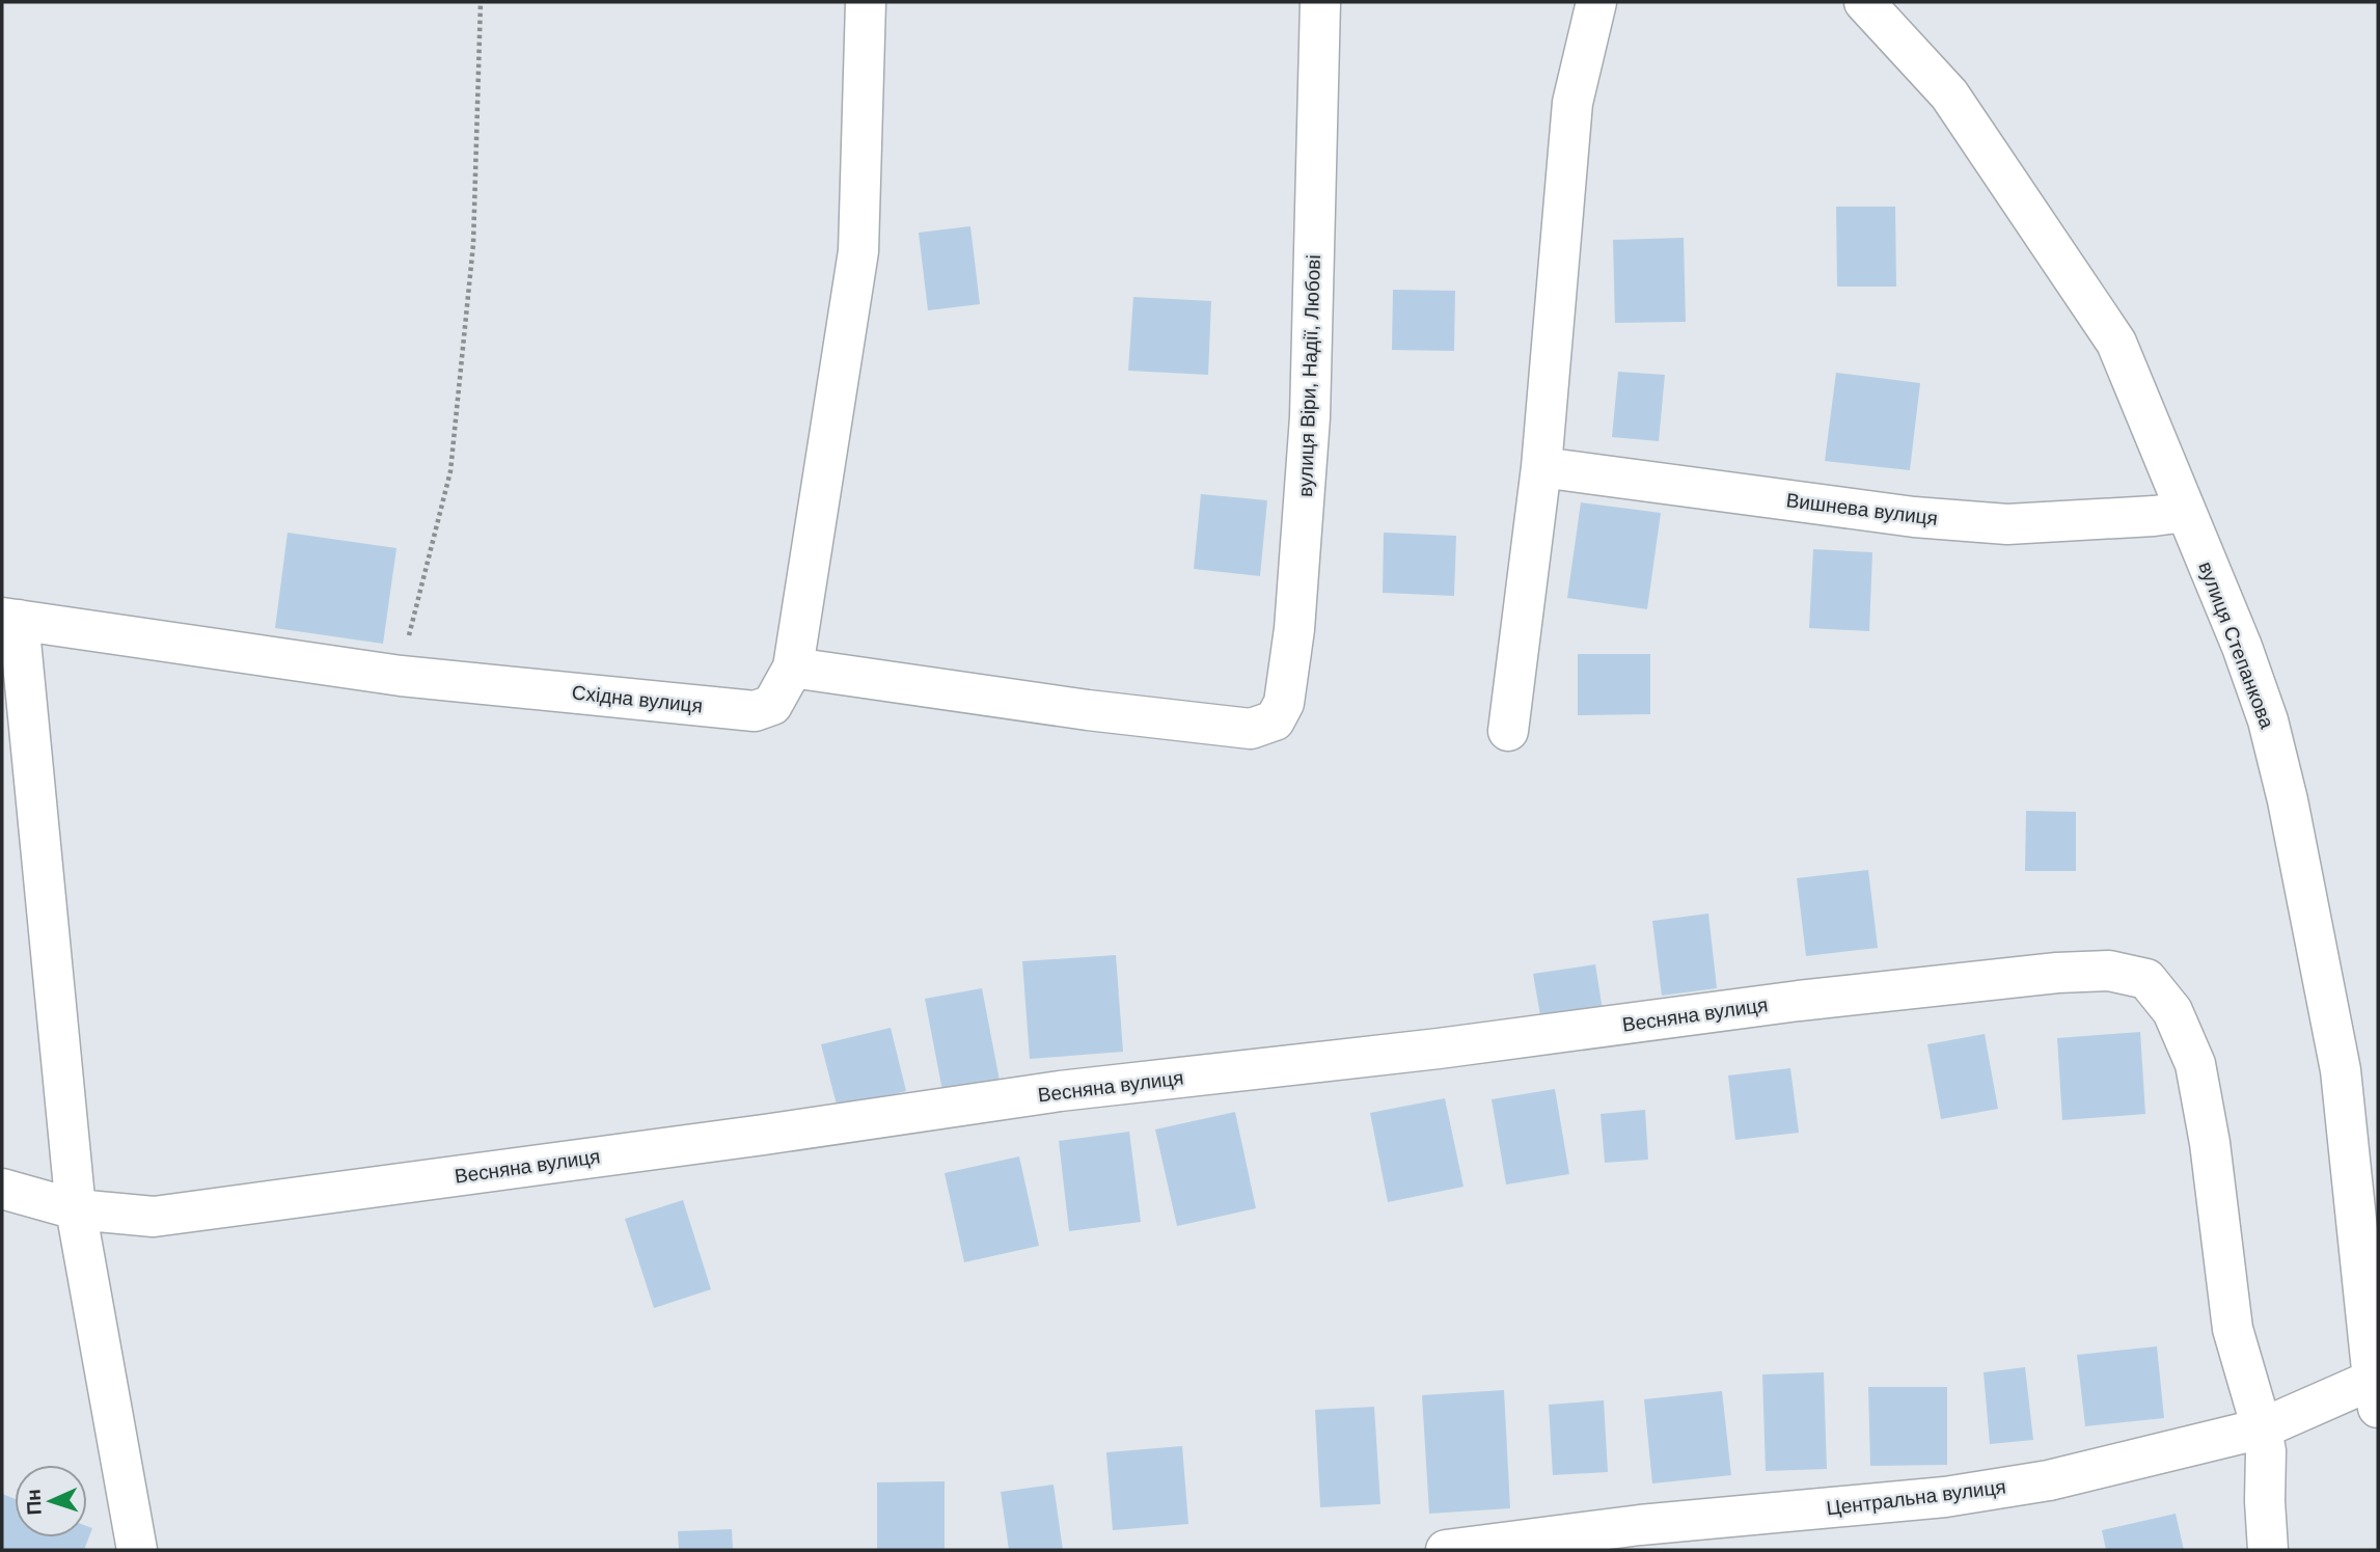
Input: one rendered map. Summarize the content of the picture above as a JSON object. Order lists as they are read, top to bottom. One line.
{"streets":{"street":["вулиця Віри, Надії, Любові","Вишнева вулиця","вулиця Степанкова","Східна вулиця","Весняна вулиця","Центральна вулиця"]},"crossings":[["вулиця Віри, Надії, Любові","Східна вулиця"],["Вишнева вулиця","вулиця Степанкова"],["вулиця Степанкова","Центральна вулиця"],["Весняна вулиця","Центральна вулиця"]],"north":"left"}
